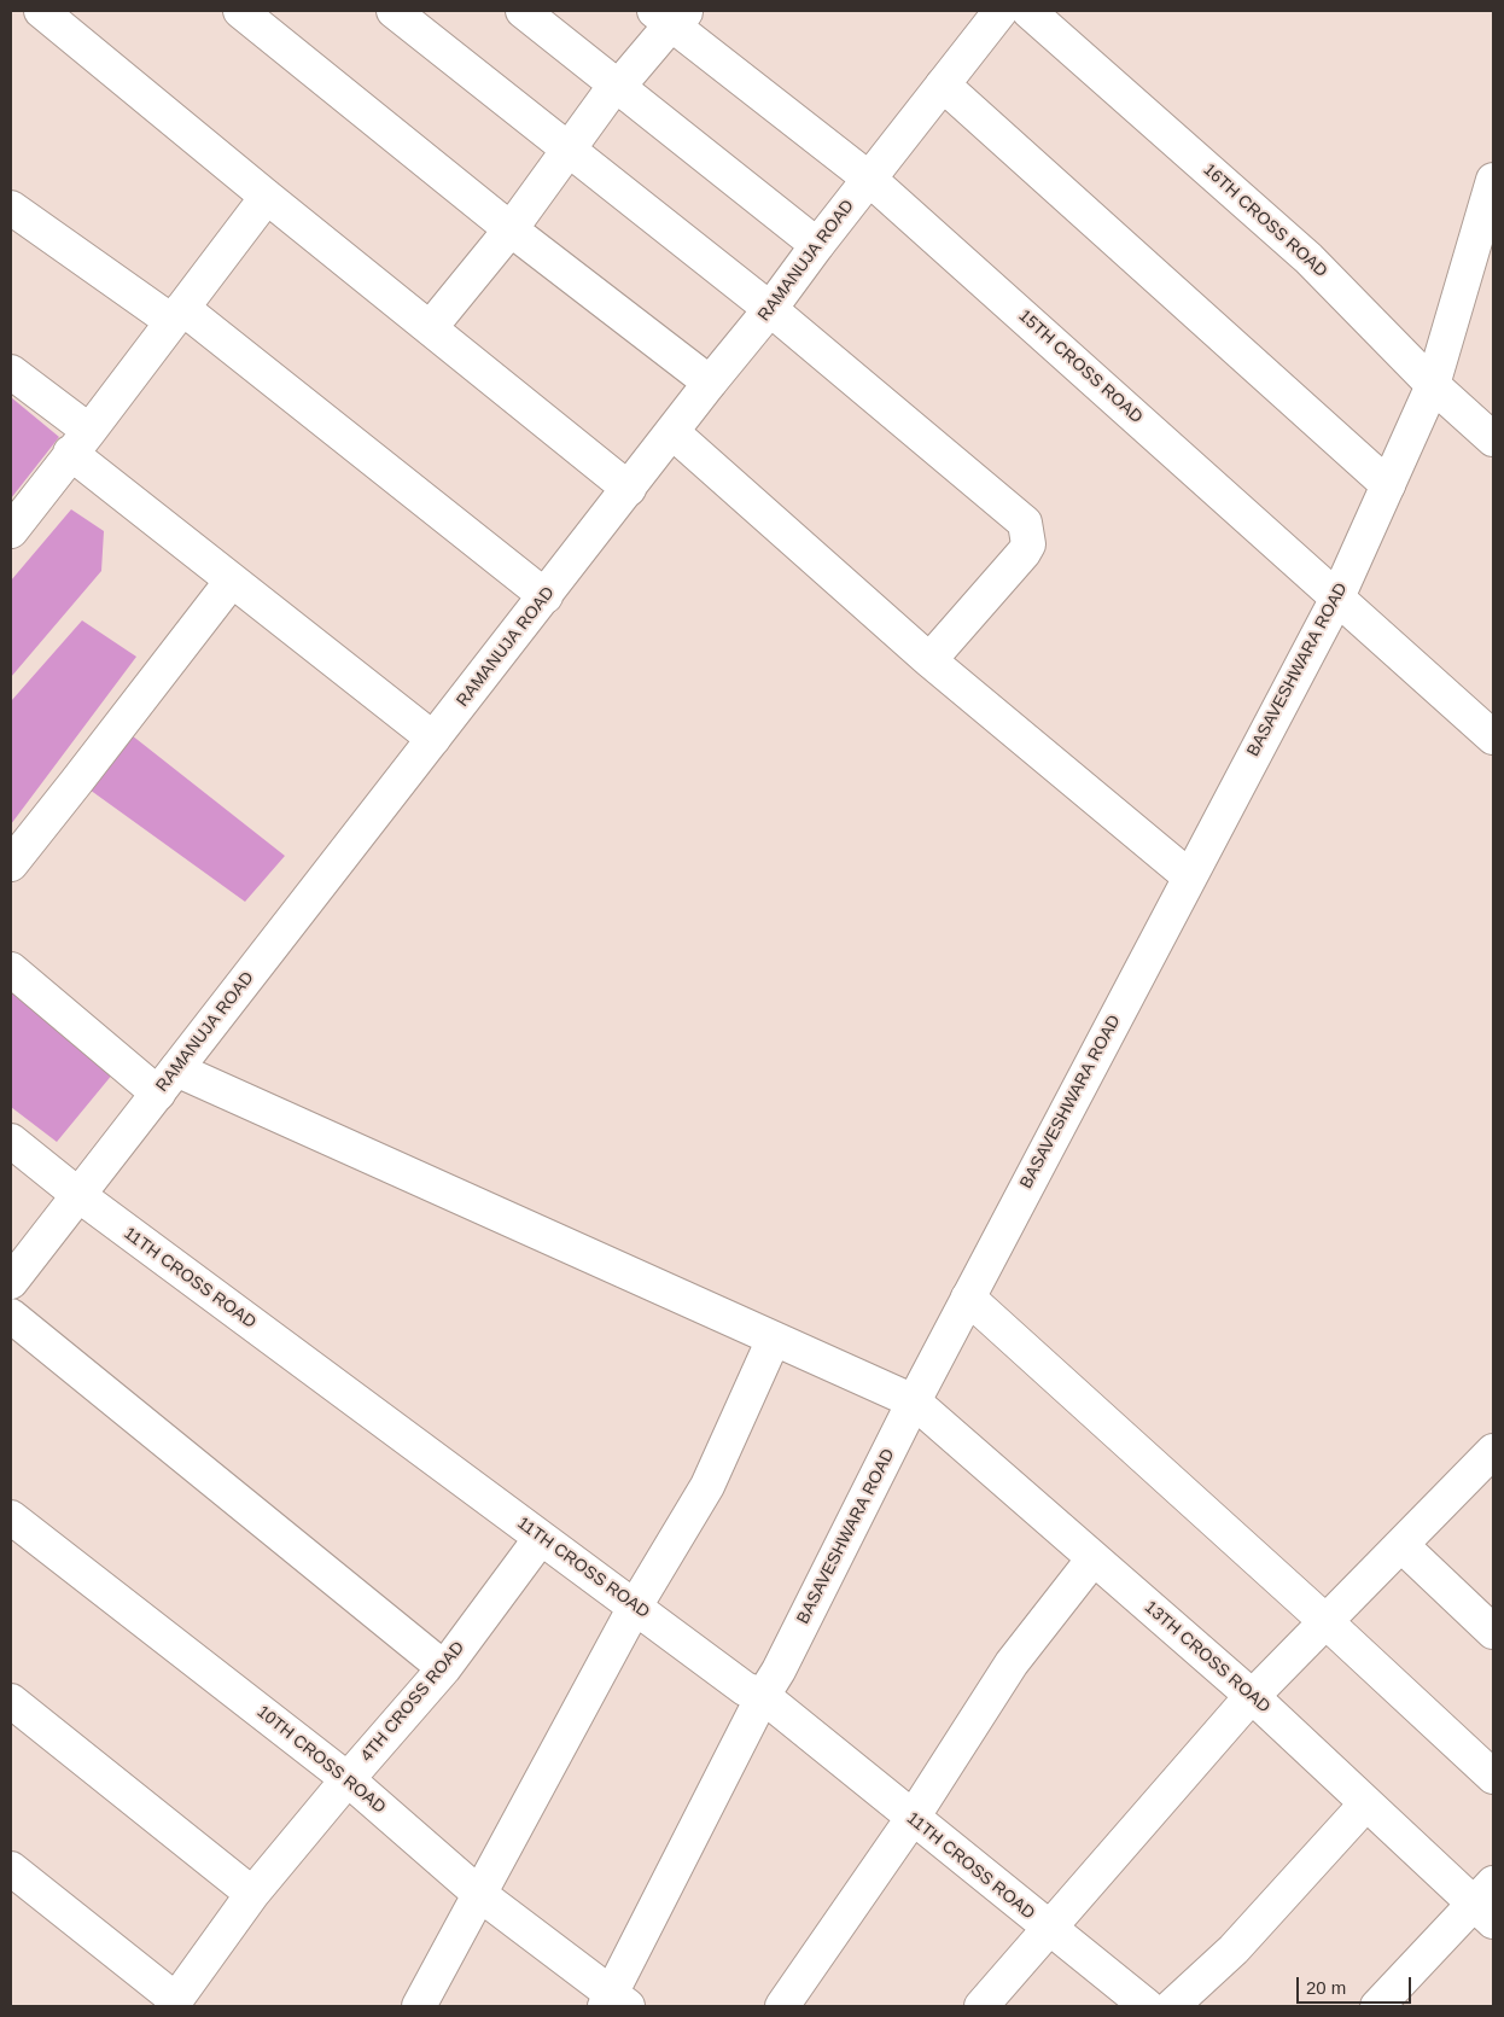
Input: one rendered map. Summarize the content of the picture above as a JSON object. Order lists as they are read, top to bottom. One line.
{"streets":{"street":["16TH CROSS ROAD","RAMANUJA ROAD","15TH CROSS ROAD","BASAVESHWARA ROAD","11TH CROSS ROAD","13TH CROSS ROAD","4TH CROSS ROAD","10TH CROSS ROAD"]},"crossings":[["16TH CROSS ROAD","BASAVESHWARA ROAD"],["RAMANUJA ROAD","15TH CROSS ROAD"],["RAMANUJA ROAD","11TH CROSS ROAD"],["RAMANUJA ROAD","13TH CROSS ROAD"],["15TH CROSS ROAD","BASAVESHWARA ROAD"],["BASAVESHWARA ROAD","11TH CROSS ROAD"],["BASAVESHWARA ROAD","13TH CROSS ROAD"],["BASAVESHWARA ROAD","10TH CROSS ROAD"],["11TH CROSS ROAD","4TH CROSS ROAD"],["4TH CROSS ROAD","10TH CROSS ROAD"]],"scale_bar":"20 m"}
